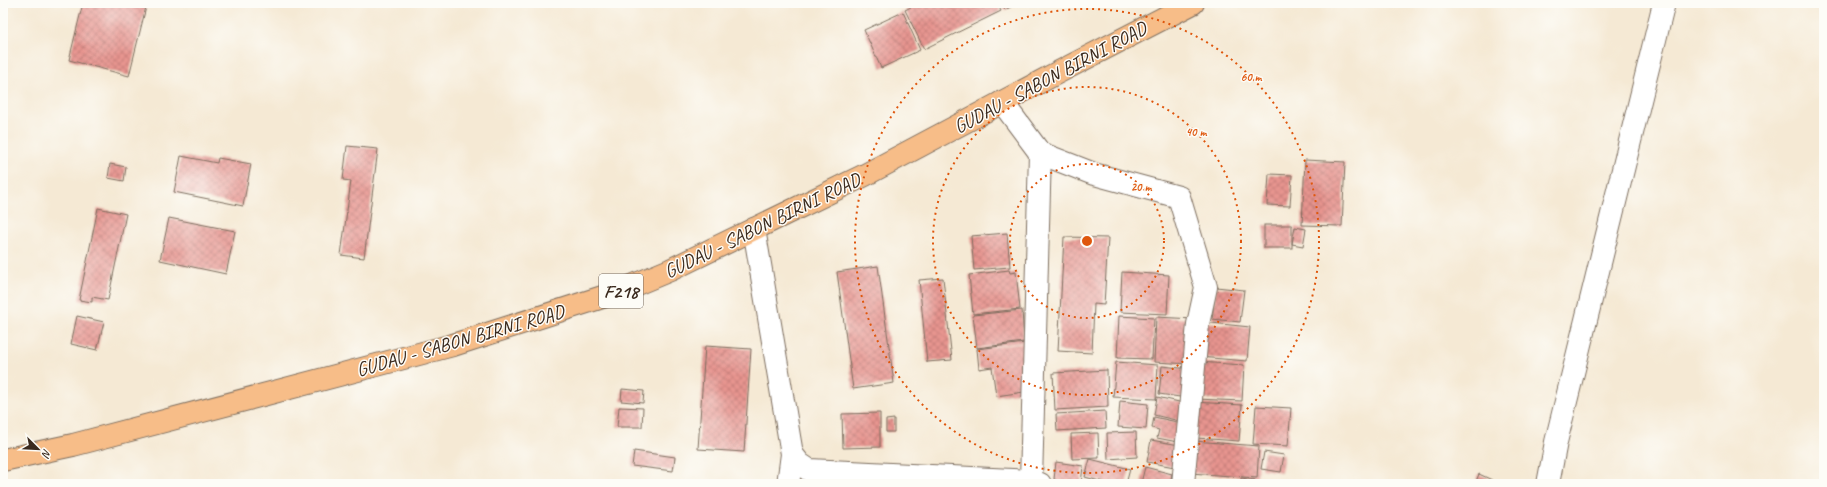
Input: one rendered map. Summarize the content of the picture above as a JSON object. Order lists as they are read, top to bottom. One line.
{"streets":{"main road":["GUDAU - SABON BIRNI ROAD","F218"]},"north":"bottom right","rings":["60 m","40 m","20 m"]}
